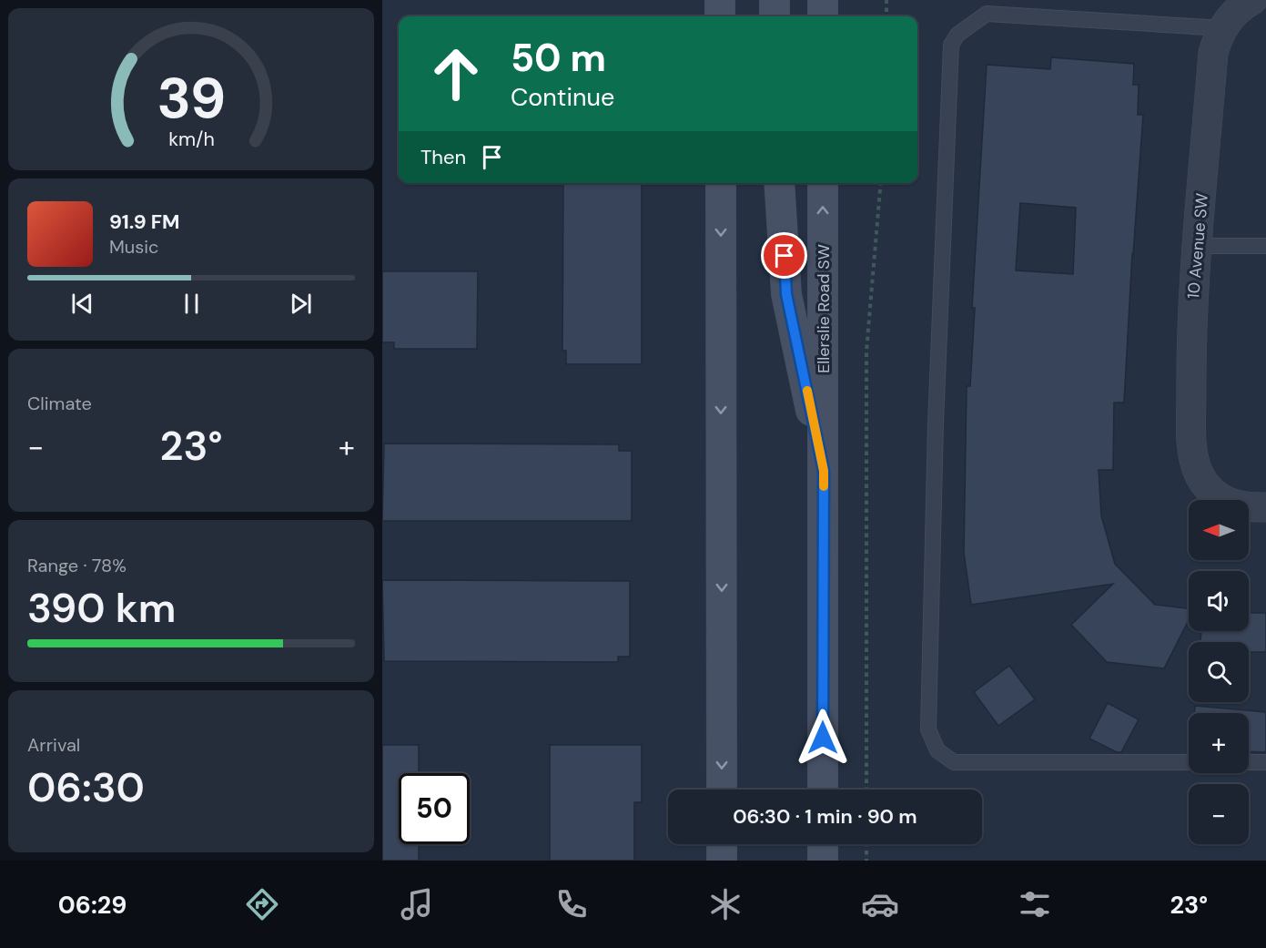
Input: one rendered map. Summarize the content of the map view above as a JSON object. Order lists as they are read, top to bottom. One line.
{"streets":{"main road":["Ellerslie Road SW"],"street":["10 Avenue SW"]},"north":"left","page":{"turn":["50 m","Continue"],"then":"Then","song":["91.9 FM","Music"],"tile":["Climate",["Range · 78%","390 km"],["Arrival","06:30"]],"heat":["−","23°","+"],"map_buttons":["+","−"],"limit":"50","trip":"06:30 · 1 min · 90 m","tabs":["06:29","23°"],"gauge":["39","km/h"]}}
